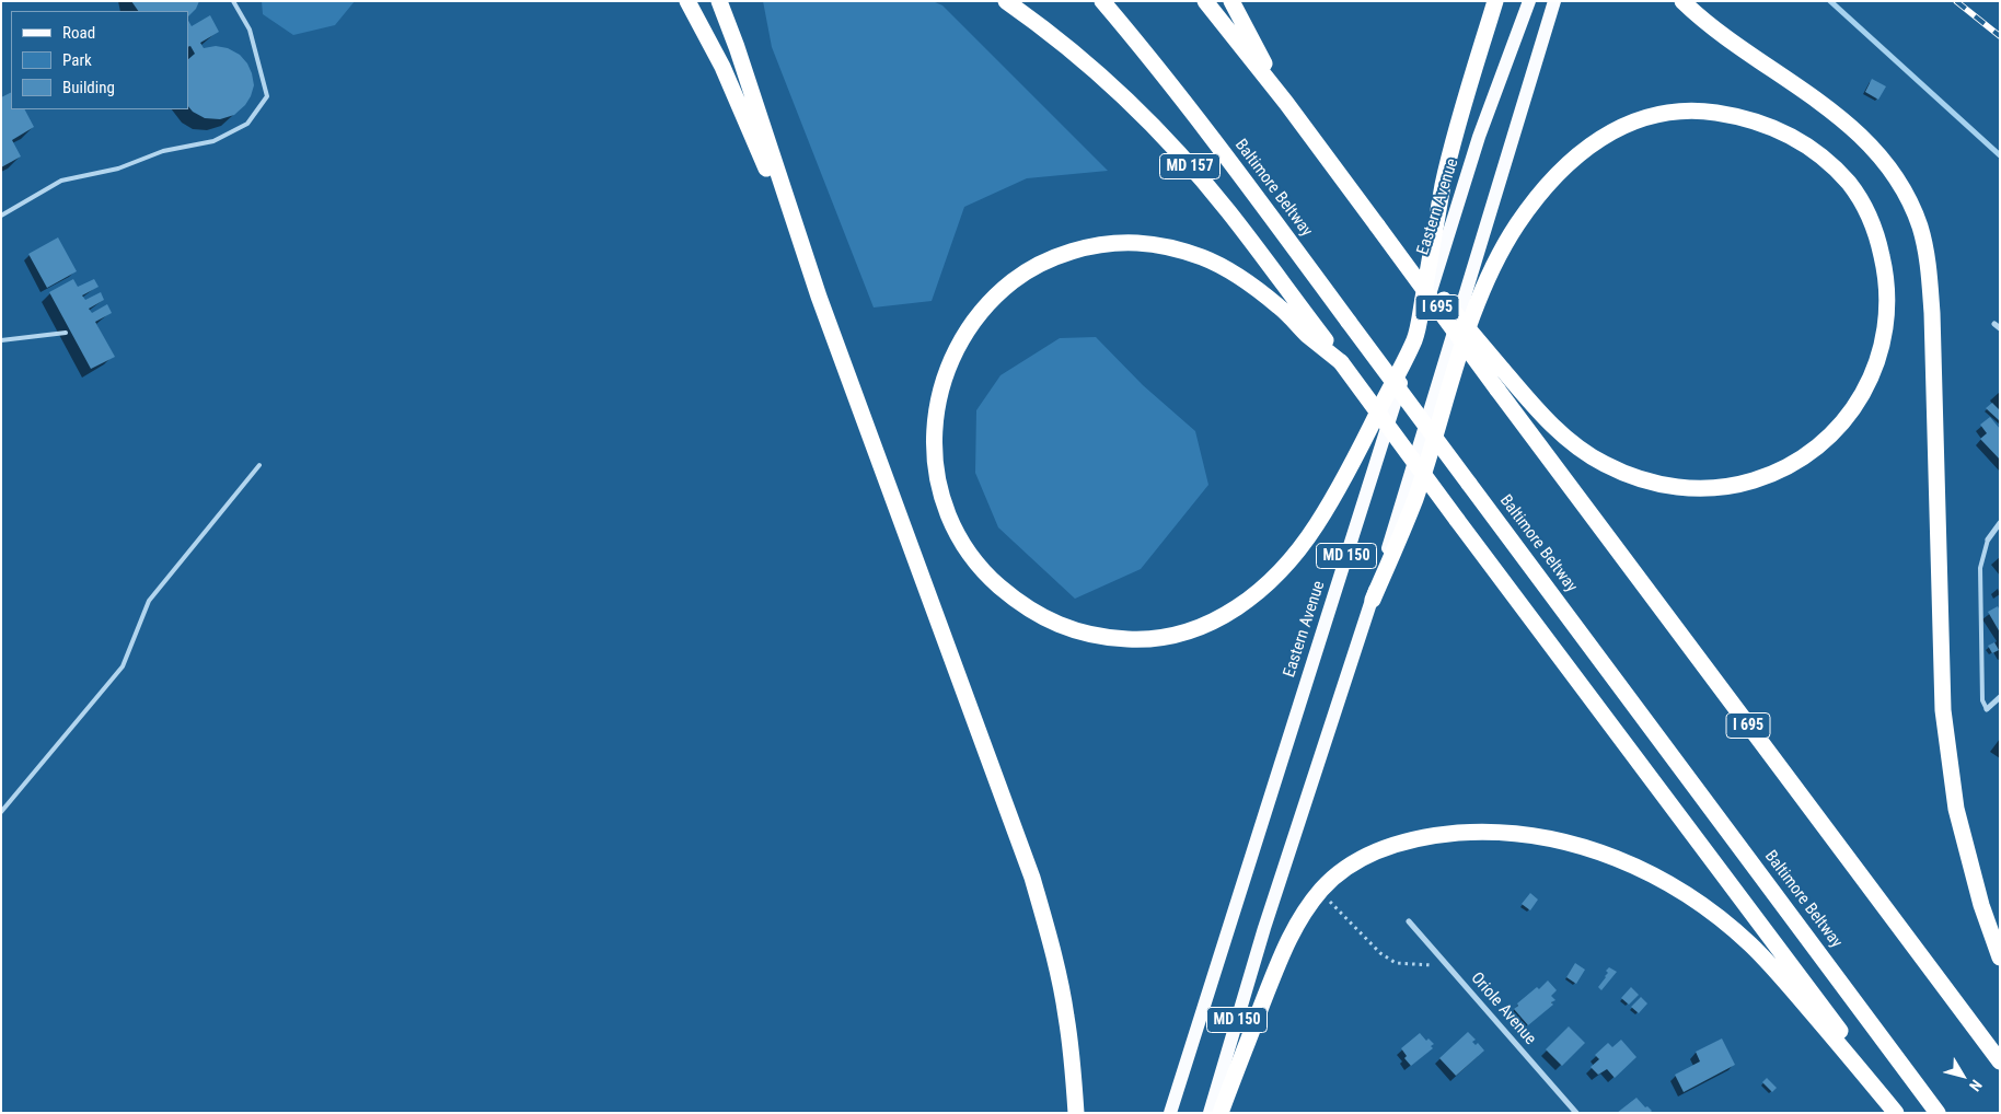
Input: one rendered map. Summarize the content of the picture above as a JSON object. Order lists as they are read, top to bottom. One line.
{"streets":{"highway":["MD 157","Baltimore Beltway","I 695"],"main road":["Eastern Avenue","MD 150"],"street":["Oriole Avenue"]},"legend":["Road","Park","Building"],"north":"bottom right"}
